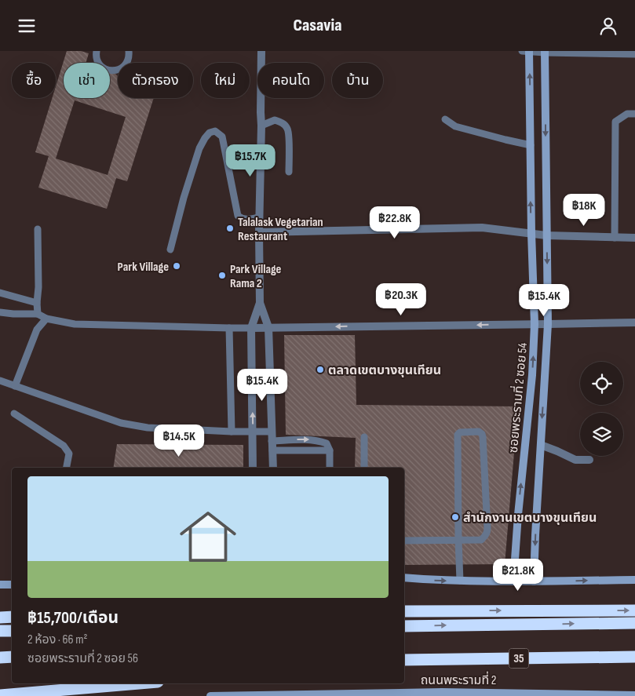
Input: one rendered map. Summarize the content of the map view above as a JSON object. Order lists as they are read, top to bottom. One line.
{"streets":{"highway":["35","ถนนพระรามที่ 2"],"street":["ซอยพระรามที่ 2 ซอย 54"]},"places":["Talalask Vegetarian Restaurant","Park Village","Park Village Rama 2","ตลาดเขตบางขุนเทียน","สำนักงานเขตบางขุนเทียน"],"page":{"header":"Casavia","chip":["ซื้อ","เช่า","ตัวกรอง","ใหม่","คอนโด","บ้าน"],"price":["฿15.7K","฿18K","฿22.8K","฿20.3K","฿15.4K","฿15.4K","฿14.5K","฿21.8K"],"list":[{"name":"฿15,700/เดือน","note":"2 ห้อง · 66 m² · ซอยพระรามที่ 2 ซอย 56"}]}}
